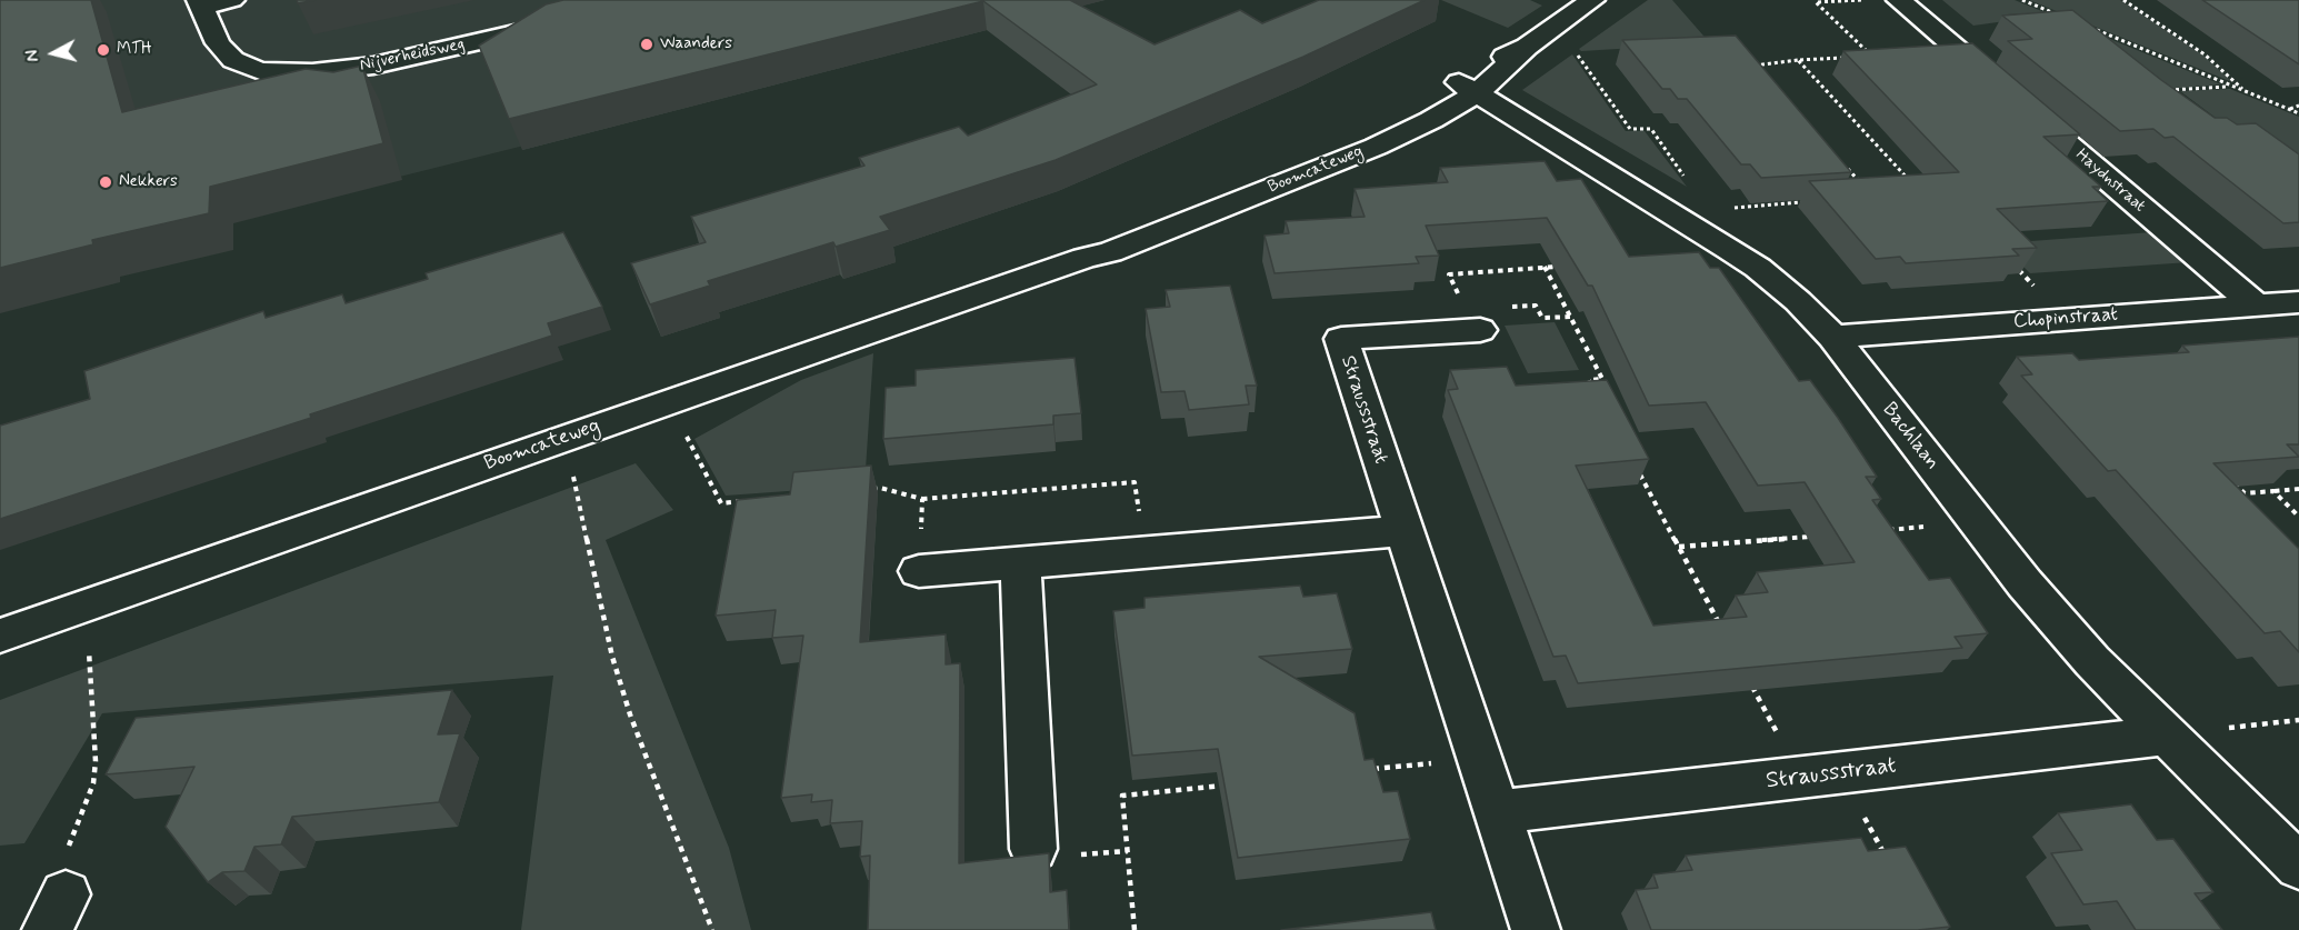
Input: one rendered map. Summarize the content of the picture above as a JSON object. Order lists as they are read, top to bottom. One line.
{"streets":{"street":["Nijverheidsweg","Boomcateweg","Haydnstraat","Chopinstraat","Straussstraat","Bachlaan"]},"crossings":[["Boomcateweg","Bachlaan"],["Haydnstraat","Chopinstraat"],["Chopinstraat","Bachlaan"],["Straussstraat","Bachlaan"]],"places":["Waanders","MTH","Nekkers"],"north":"left"}
